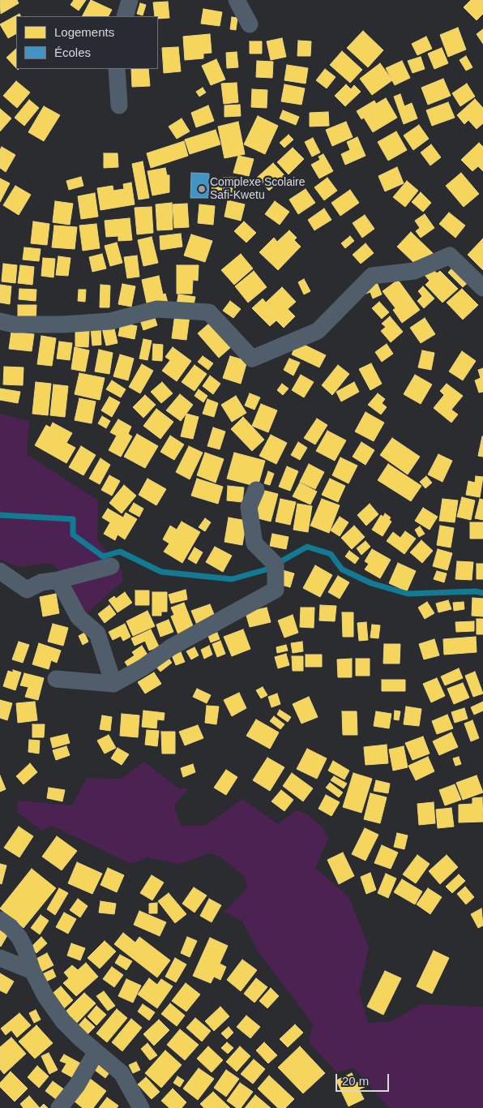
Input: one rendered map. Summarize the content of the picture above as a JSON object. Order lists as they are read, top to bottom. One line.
{"places":["Complexe Scolaire Safi-Kwetu"],"legend":["Logements","Écoles"],"scale_bar":"20 m"}
